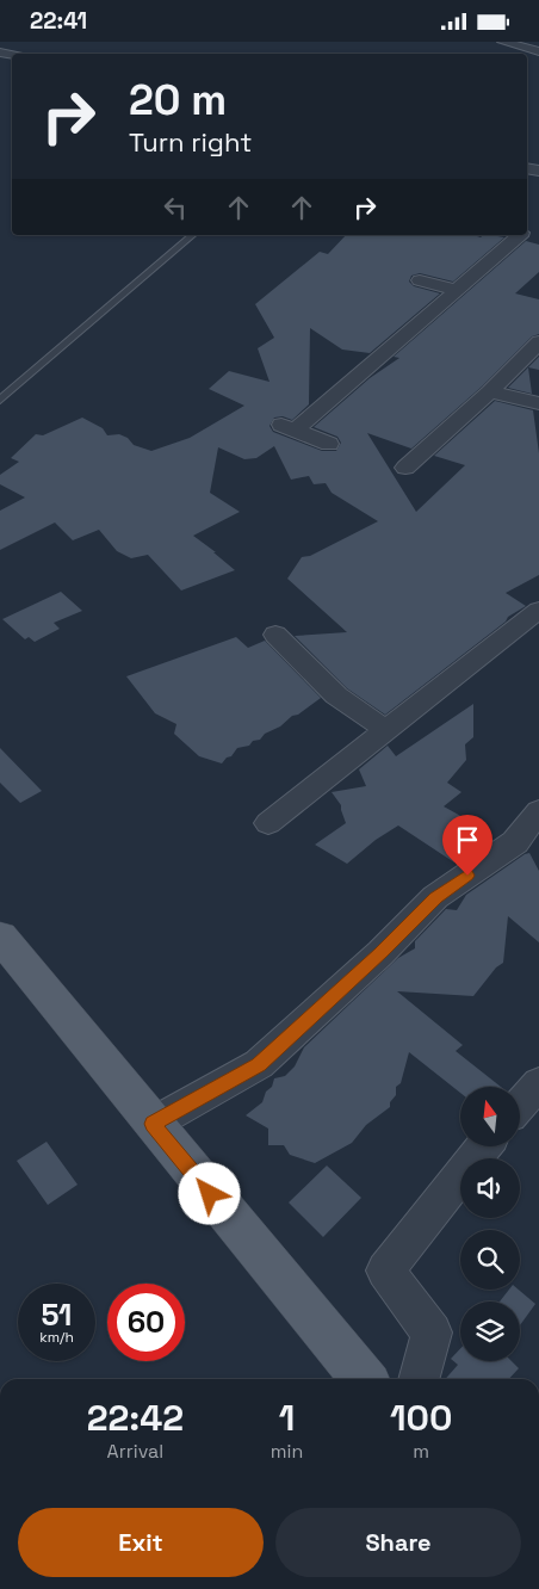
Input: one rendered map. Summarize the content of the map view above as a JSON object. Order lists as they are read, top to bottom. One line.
{"north":"top","page":{"status":"22:41","turn":["20 m","Turn right"],"speed":"51 km/h","limit":"60","eta":["22:42","Arrival","1","min","100","m"],"buttons":["Exit","Share"]}}
